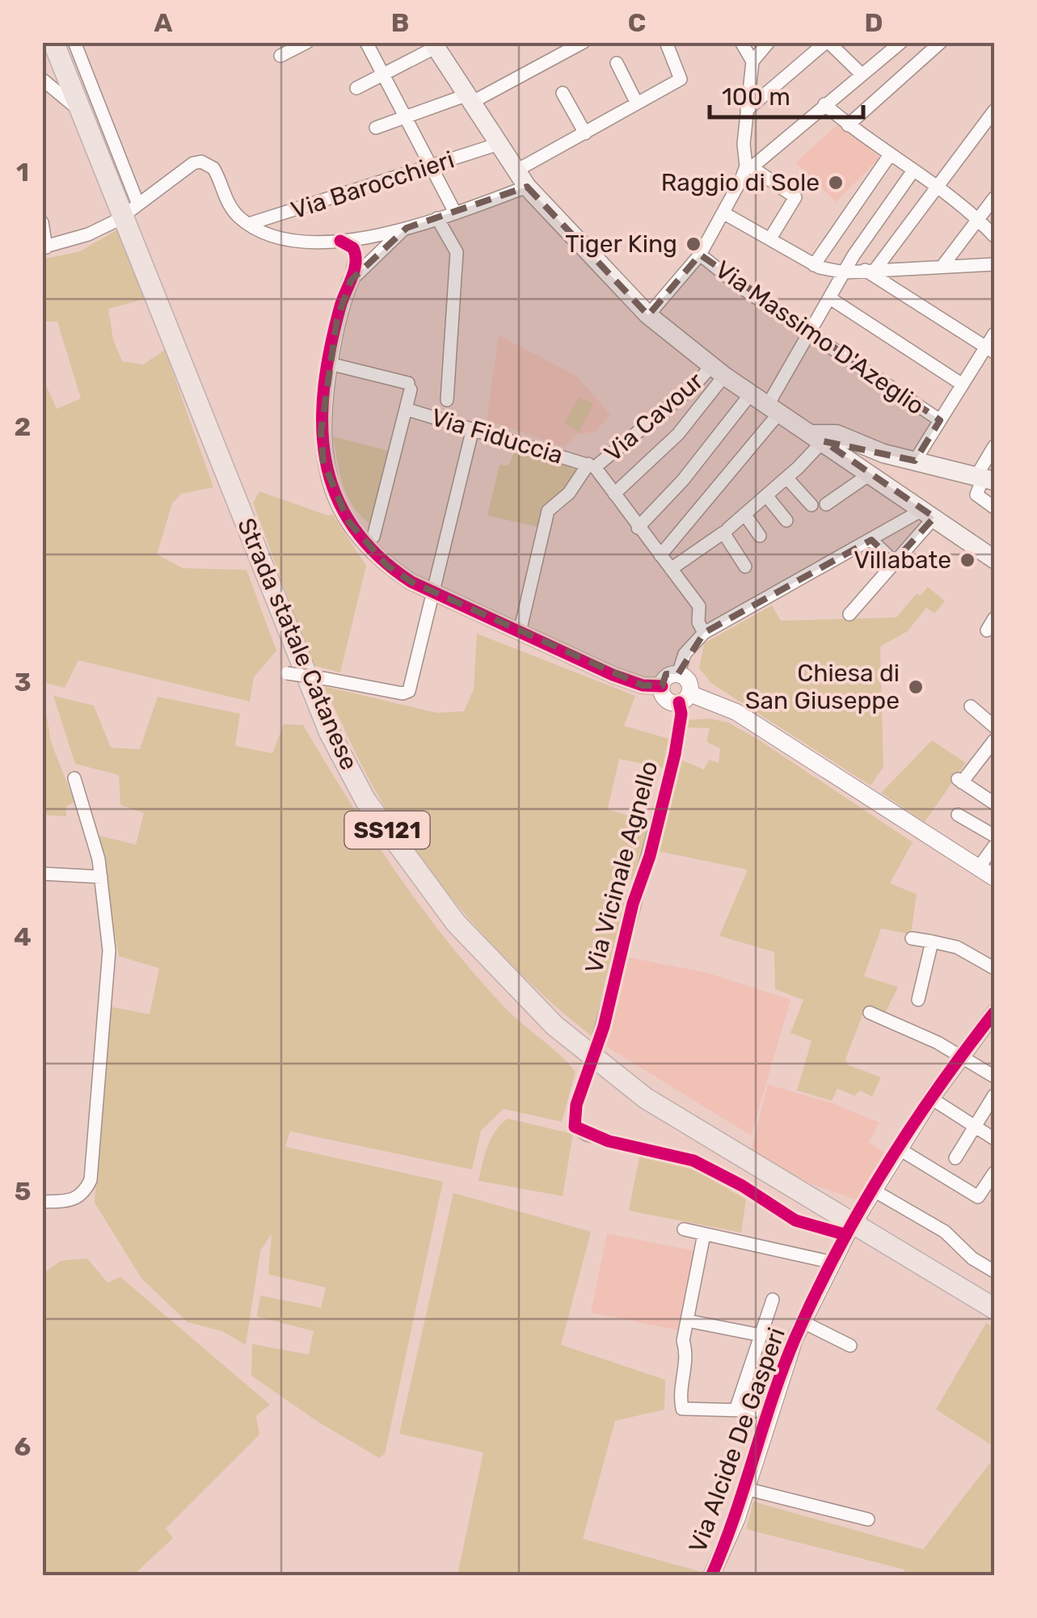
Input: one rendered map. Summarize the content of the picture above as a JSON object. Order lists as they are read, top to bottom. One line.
{"streets":{"main road":["Strada statale Catanese","SS121"],"street":["Via Barocchieri","Via Massimo D'Azeglio","Via Cavour","Via Fiduccia","Via Vicinale Agnello","Via Alcide De Gasperi"]},"crossings":[["Via Cavour","Via Fiduccia"]],"places":["Raggio di Sole","Tiger King","Villabate","Chiesa di San Giuseppe"],"scale_bar":"100 m","grid":{"columns":["A","B","C","D"],"rows":["1","2","3","4","5","6"]}}
